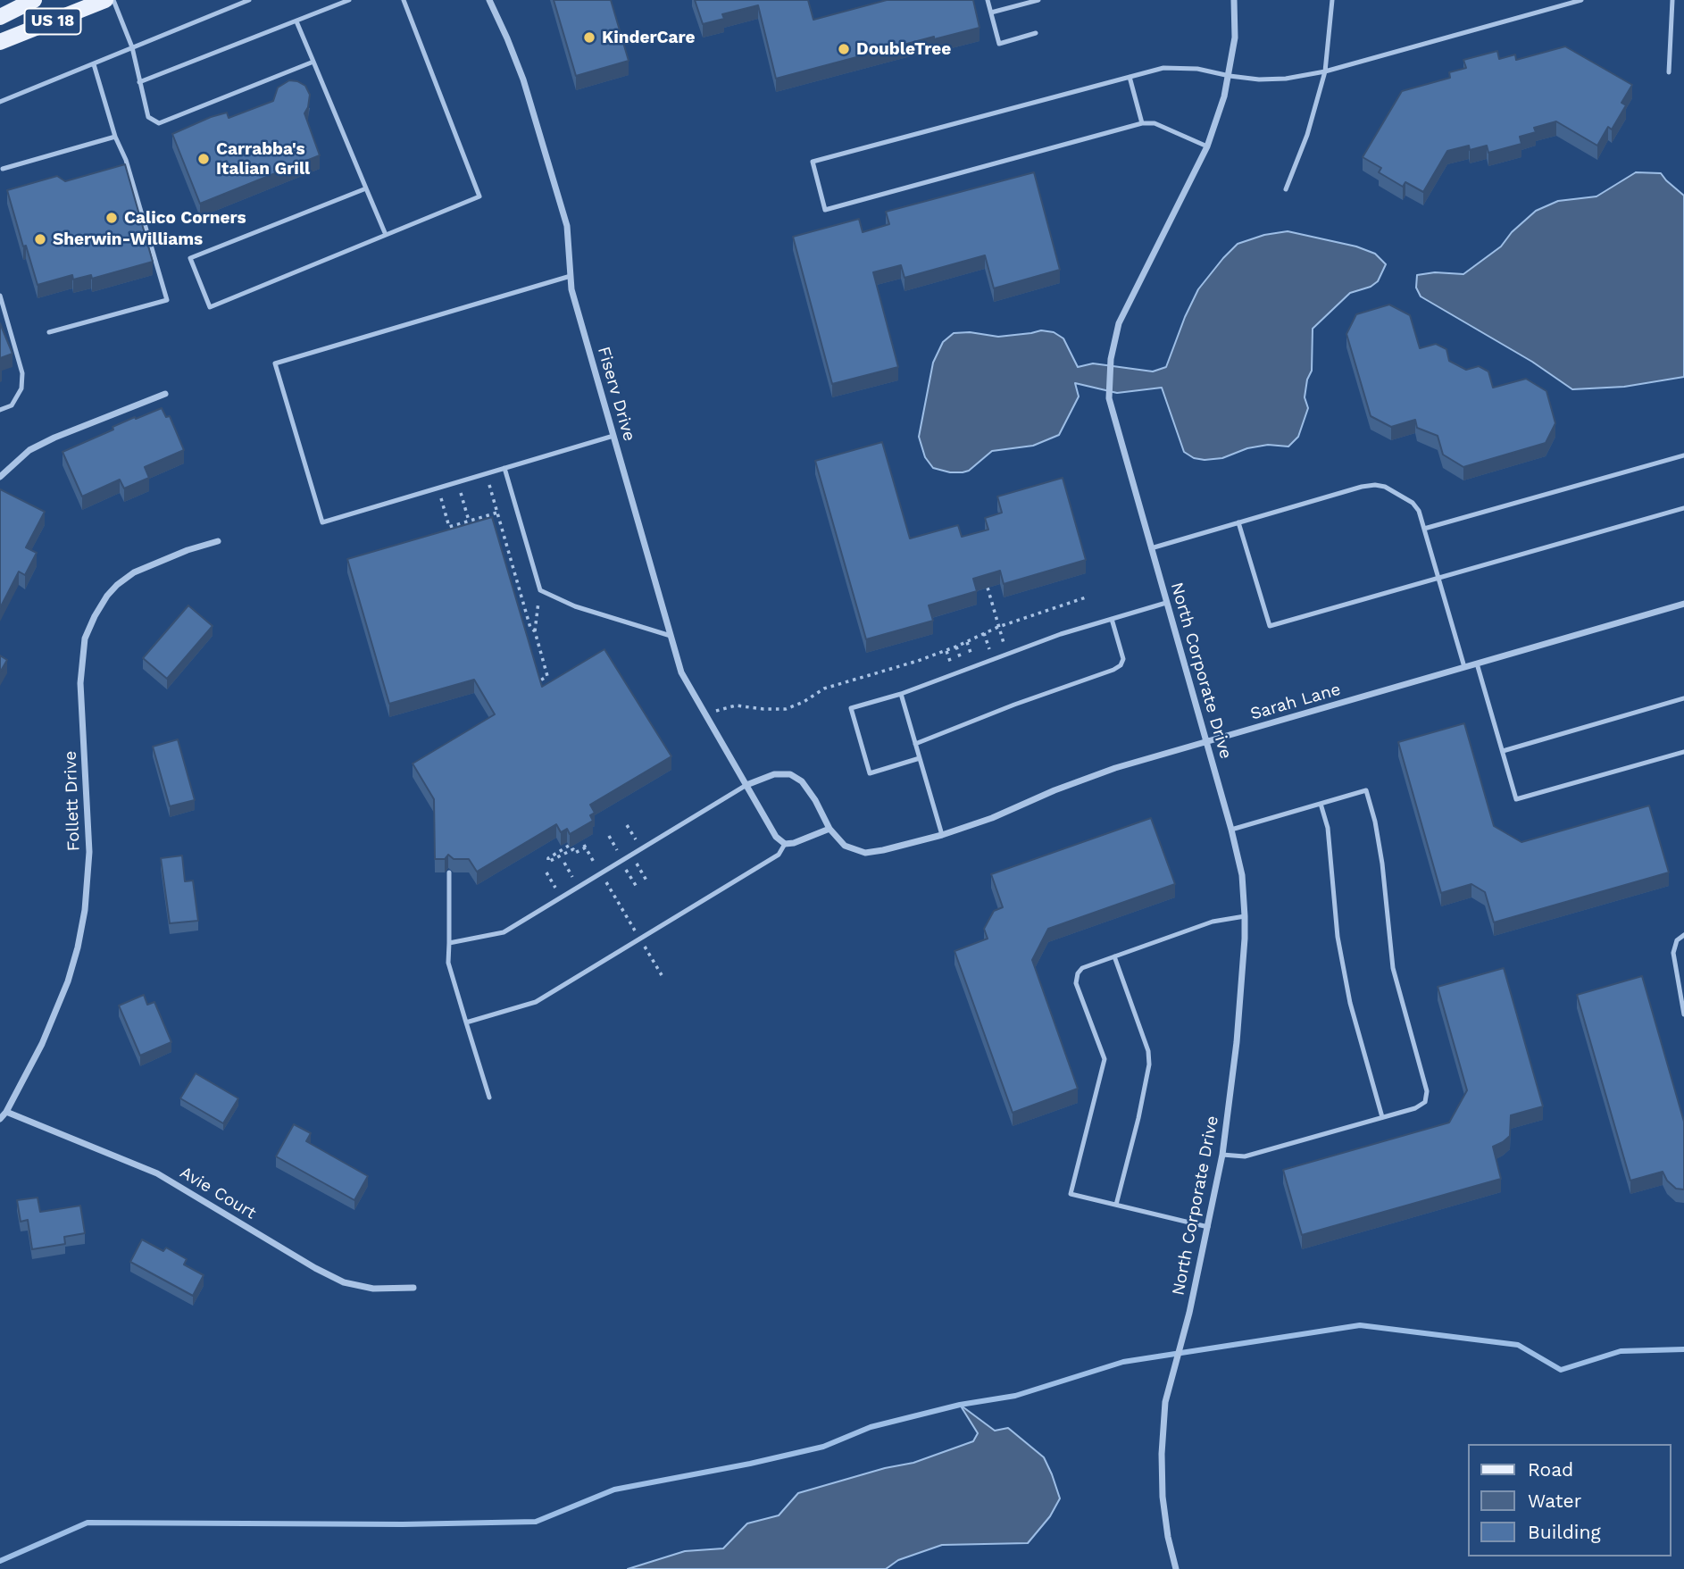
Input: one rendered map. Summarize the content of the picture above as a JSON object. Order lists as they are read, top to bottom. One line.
{"streets":{"main road":["US 18"],"street":["Fiserv Drive","North Corporate Drive","Sarah Lane","Follett Drive","Avie Court"]},"crossings":[["North Corporate Drive","Sarah Lane"],["Follett Drive","Avie Court"]],"places":["KinderCare","DoubleTree","Carrabba's Italian Grill","Calico Corners","Sherwin-Williams"],"legend":["Road","Water","Building"]}
